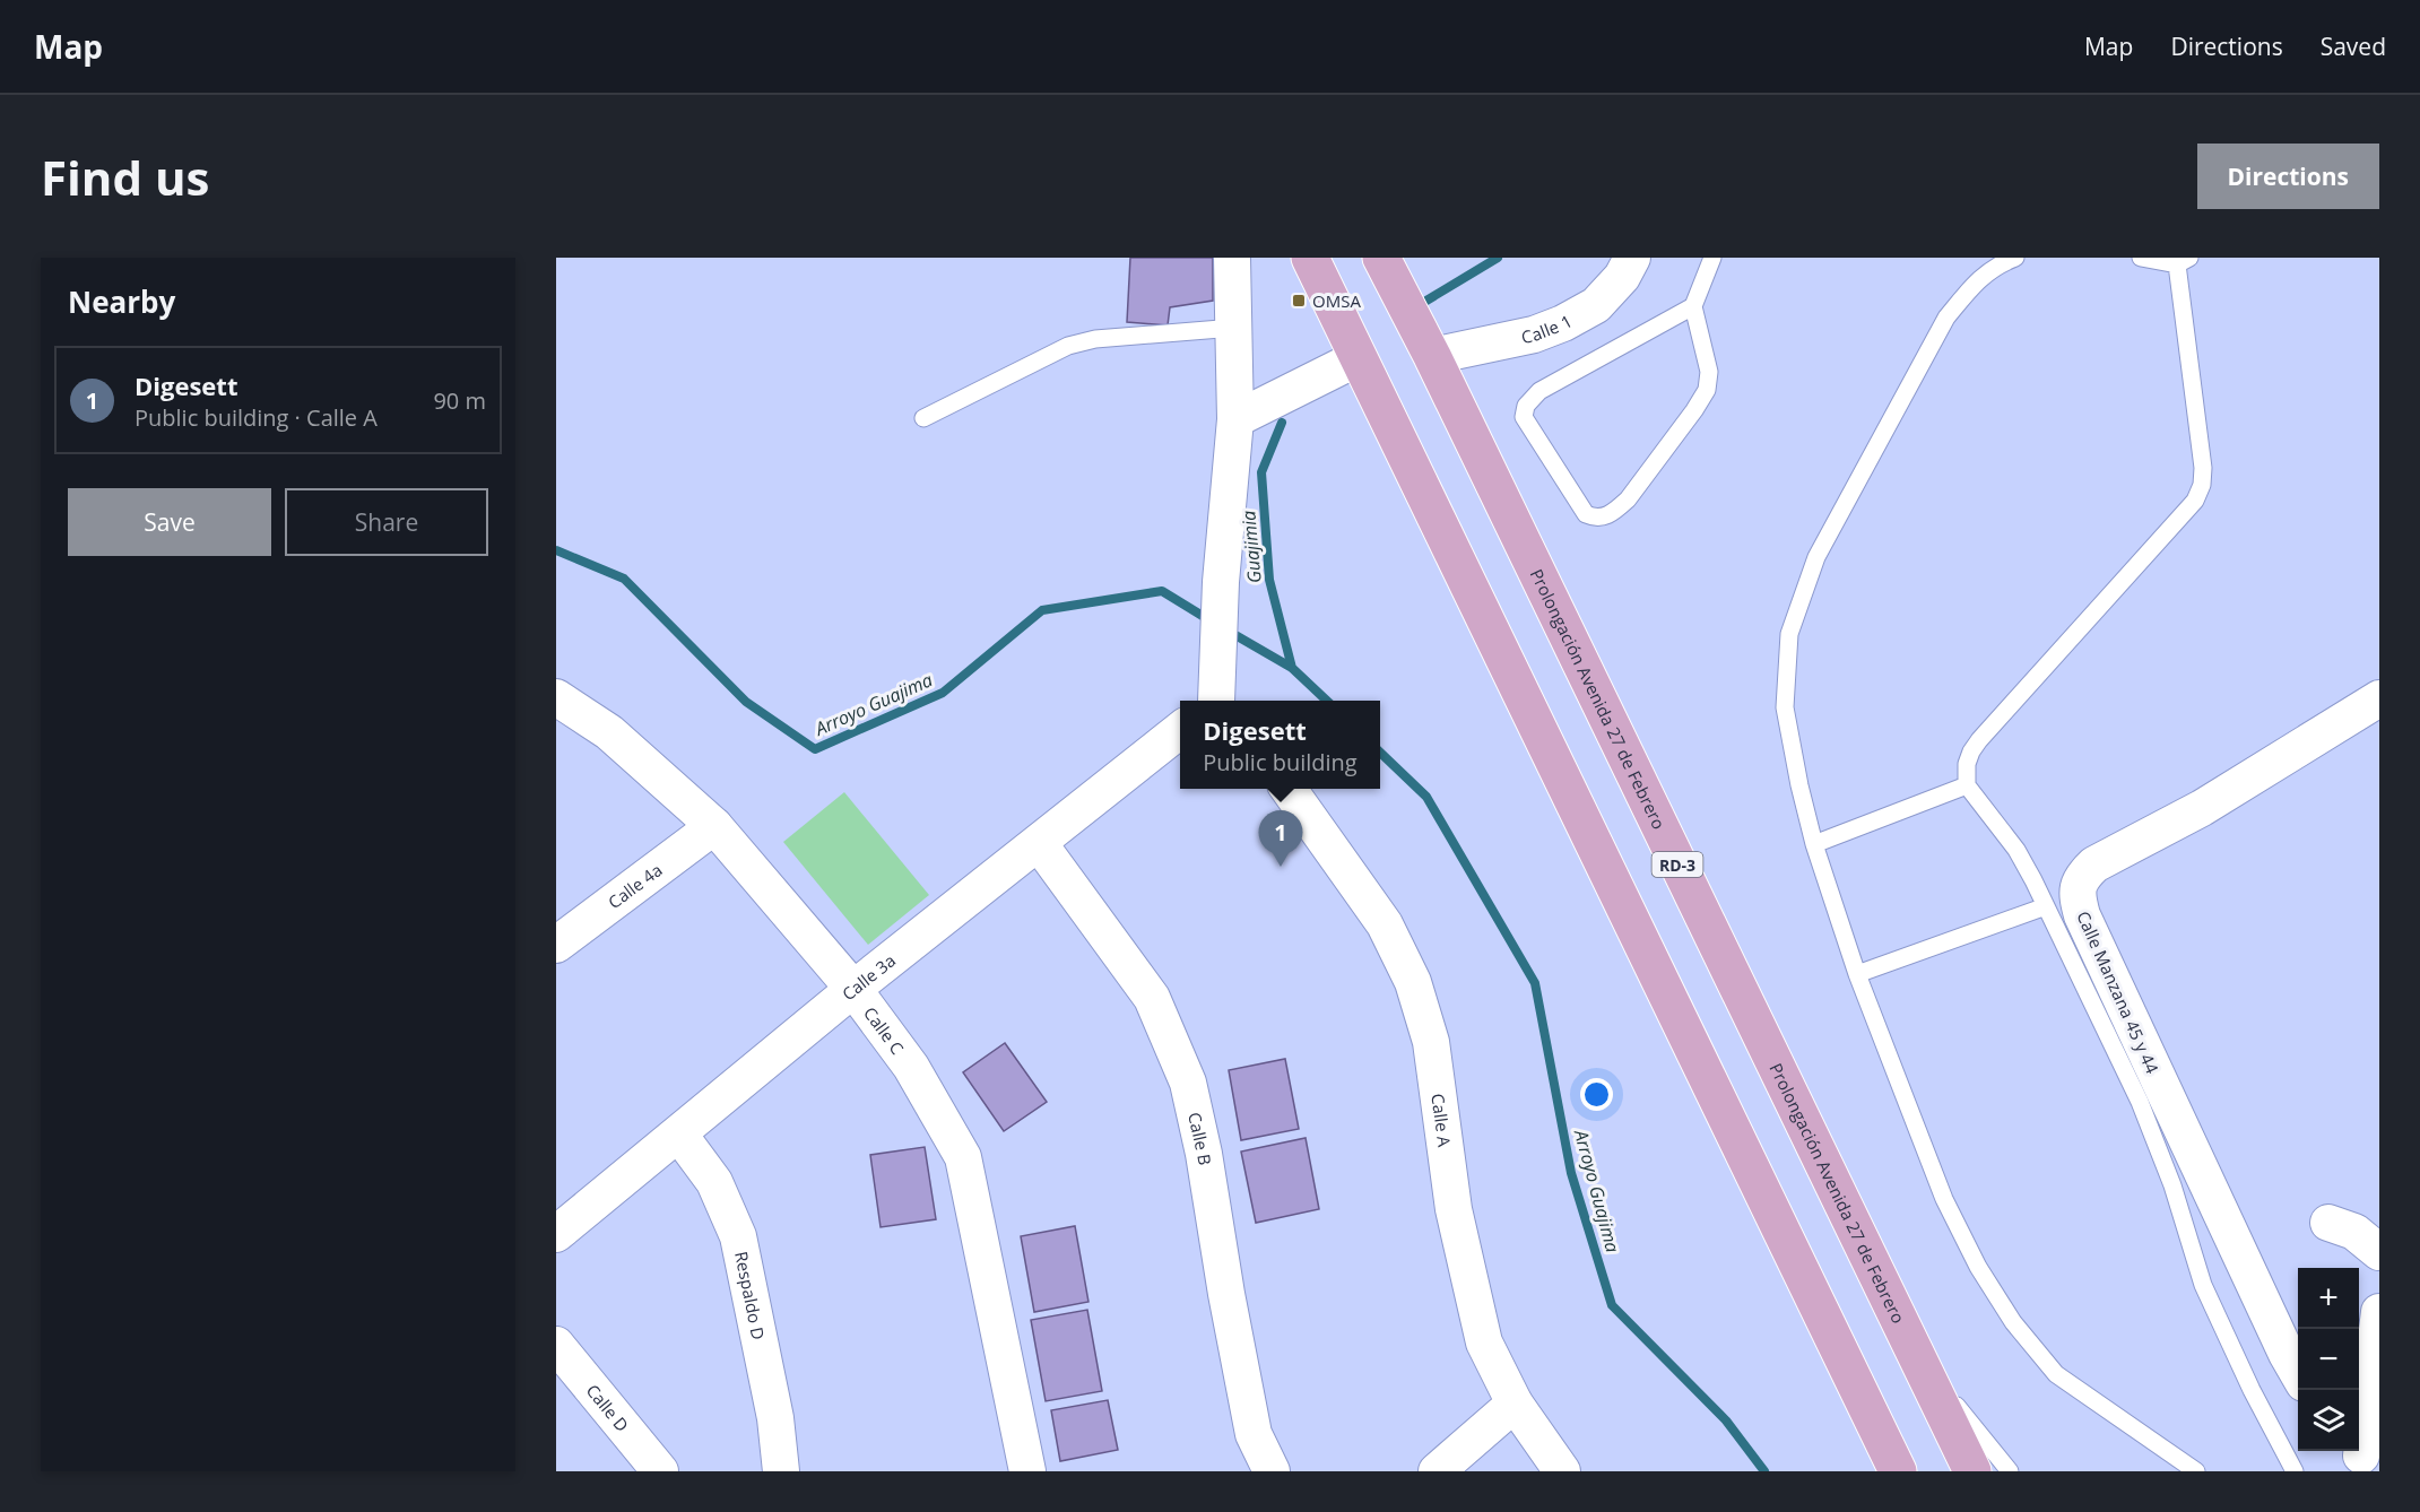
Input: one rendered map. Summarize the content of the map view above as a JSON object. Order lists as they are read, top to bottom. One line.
{"streets":{"main road":["Prolongación Avenida 27 de Febrero","RD-3"],"street":["Calle 1","Calle 4a","Calle 3a","Calle Manzana 45 y 44","Calle C","Calle A","Calle B","Respaldo D","Calle D"]},"crossings":[["Calle 1","Prolongación Avenida 27 de Febrero"],["Calle 4a","Calle C"],["Calle 3a","Calle C"],["Calle 3a","Calle B"],["Calle 3a","Respaldo D"]],"water":["Guajimia","Arroyo Guajima"],"places":{"transit":["OMSA"]},"page":{"header":"Map","nav":["Map","Directions","Saved"],"buttons":["Directions",["Save","Share"]],"title":"Find us","heading":"Nearby","list":[{"mark":"1","name":"Digesett","note":"Public building · Calle A","value":"90 m"}],"popup":["Digesett","Public building"],"pins":"1","map_buttons":["+","−"]}}
